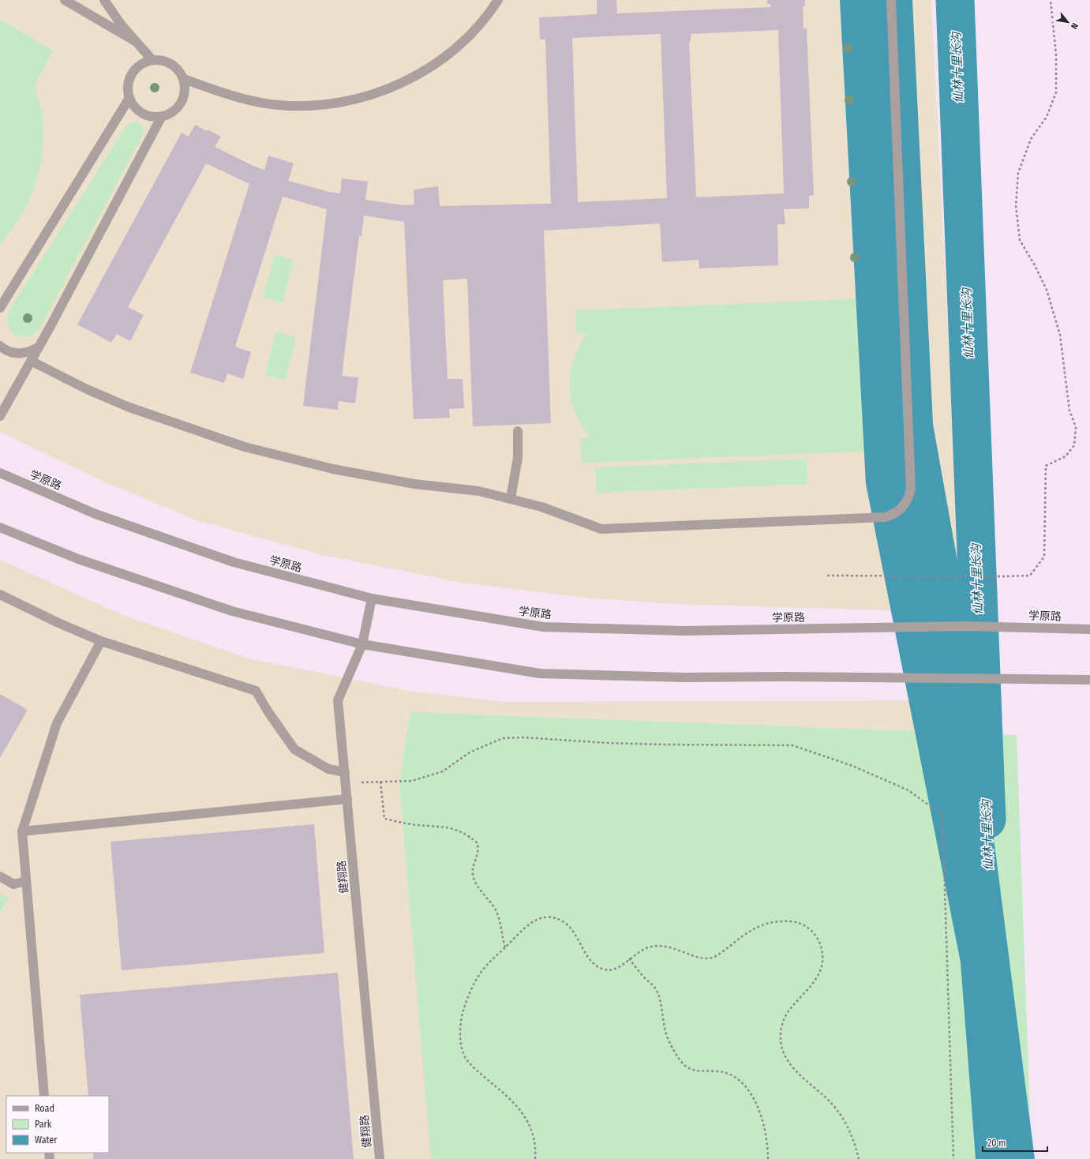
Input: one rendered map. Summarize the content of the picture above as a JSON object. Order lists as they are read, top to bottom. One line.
{"streets":{"street":["学原路","健翔路"]},"crossings":[["学原路","健翔路"]],"water":["仙林十里长沟"],"legend":["Road","Park","Water"],"scale_bar":"20 m","north":"bottom right"}
